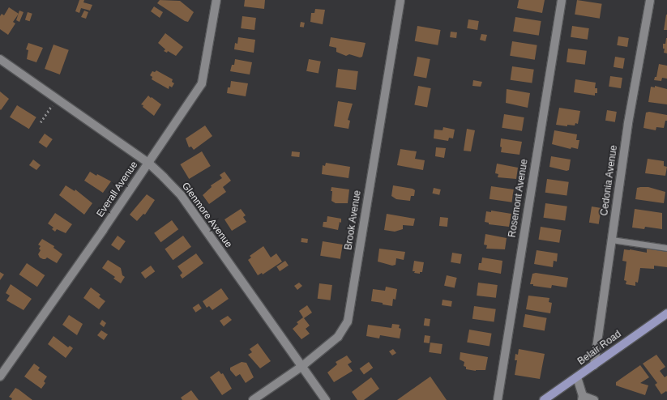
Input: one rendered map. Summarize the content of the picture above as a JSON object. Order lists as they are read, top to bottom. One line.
{"streets":{"main road":["Belair Road"],"street":["Cedonia Avenue","Everall Avenue","Rosemont Avenue","Glenmore Avenue","Brook Avenue"]},"crossings":[["Cedonia Avenue","Belair Road"],["Everall Avenue","Glenmore Avenue"],["Glenmore Avenue","Brook Avenue"]]}
